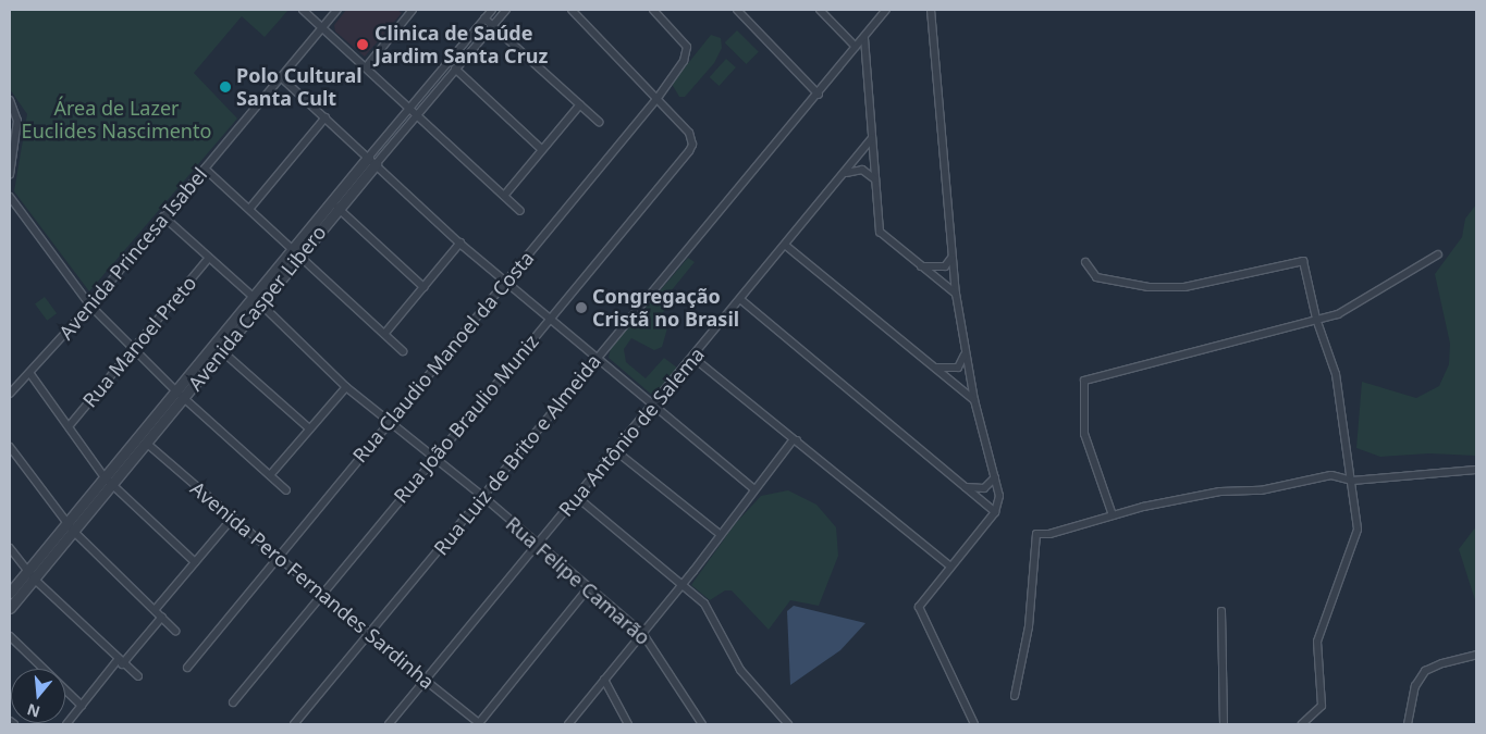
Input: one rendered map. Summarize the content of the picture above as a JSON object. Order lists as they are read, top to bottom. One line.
{"streets":{"street":["Avenida Princesa Isabel","Avenida Casper Libero","Rua Manoel Preto","Rua Claudio Manoel da Costa","Rua João Braulio Muniz","Rua Antônio de Salema","Rua Luiz de Brito e Almeida","Rua Felipe Camarão","Avenida Pero Fernandes Sardinha"]},"crossings":[["Avenida Princesa Isabel","Rua Felipe Camarão"],["Avenida Casper Libero","Rua Felipe Camarão"],["Avenida Casper Libero","Avenida Pero Fernandes Sardinha"],["Rua Manoel Preto","Rua Felipe Camarão"],["Rua Claudio Manoel da Costa","Rua João Braulio Muniz"],["Rua Claudio Manoel da Costa","Rua Felipe Camarão"],["Rua Claudio Manoel da Costa","Avenida Pero Fernandes Sardinha"],["Rua João Braulio Muniz","Rua Felipe Camarão"],["Rua João Braulio Muniz","Avenida Pero Fernandes Sardinha"],["Rua Antônio de Salema","Rua Felipe Camarão"],["Rua Antônio de Salema","Avenida Pero Fernandes Sardinha"],["Rua Luiz de Brito e Almeida","Rua Felipe Camarão"],["Rua Luiz de Brito e Almeida","Avenida Pero Fernandes Sardinha"]],"parks":["Área de Lazer Euclides Nascimento"],"places":["Clinica de Saúde Jardim Santa Cruz","Polo Cultural Santa Cult","Congregação Cristã no Brasil"],"north":"bottom"}
